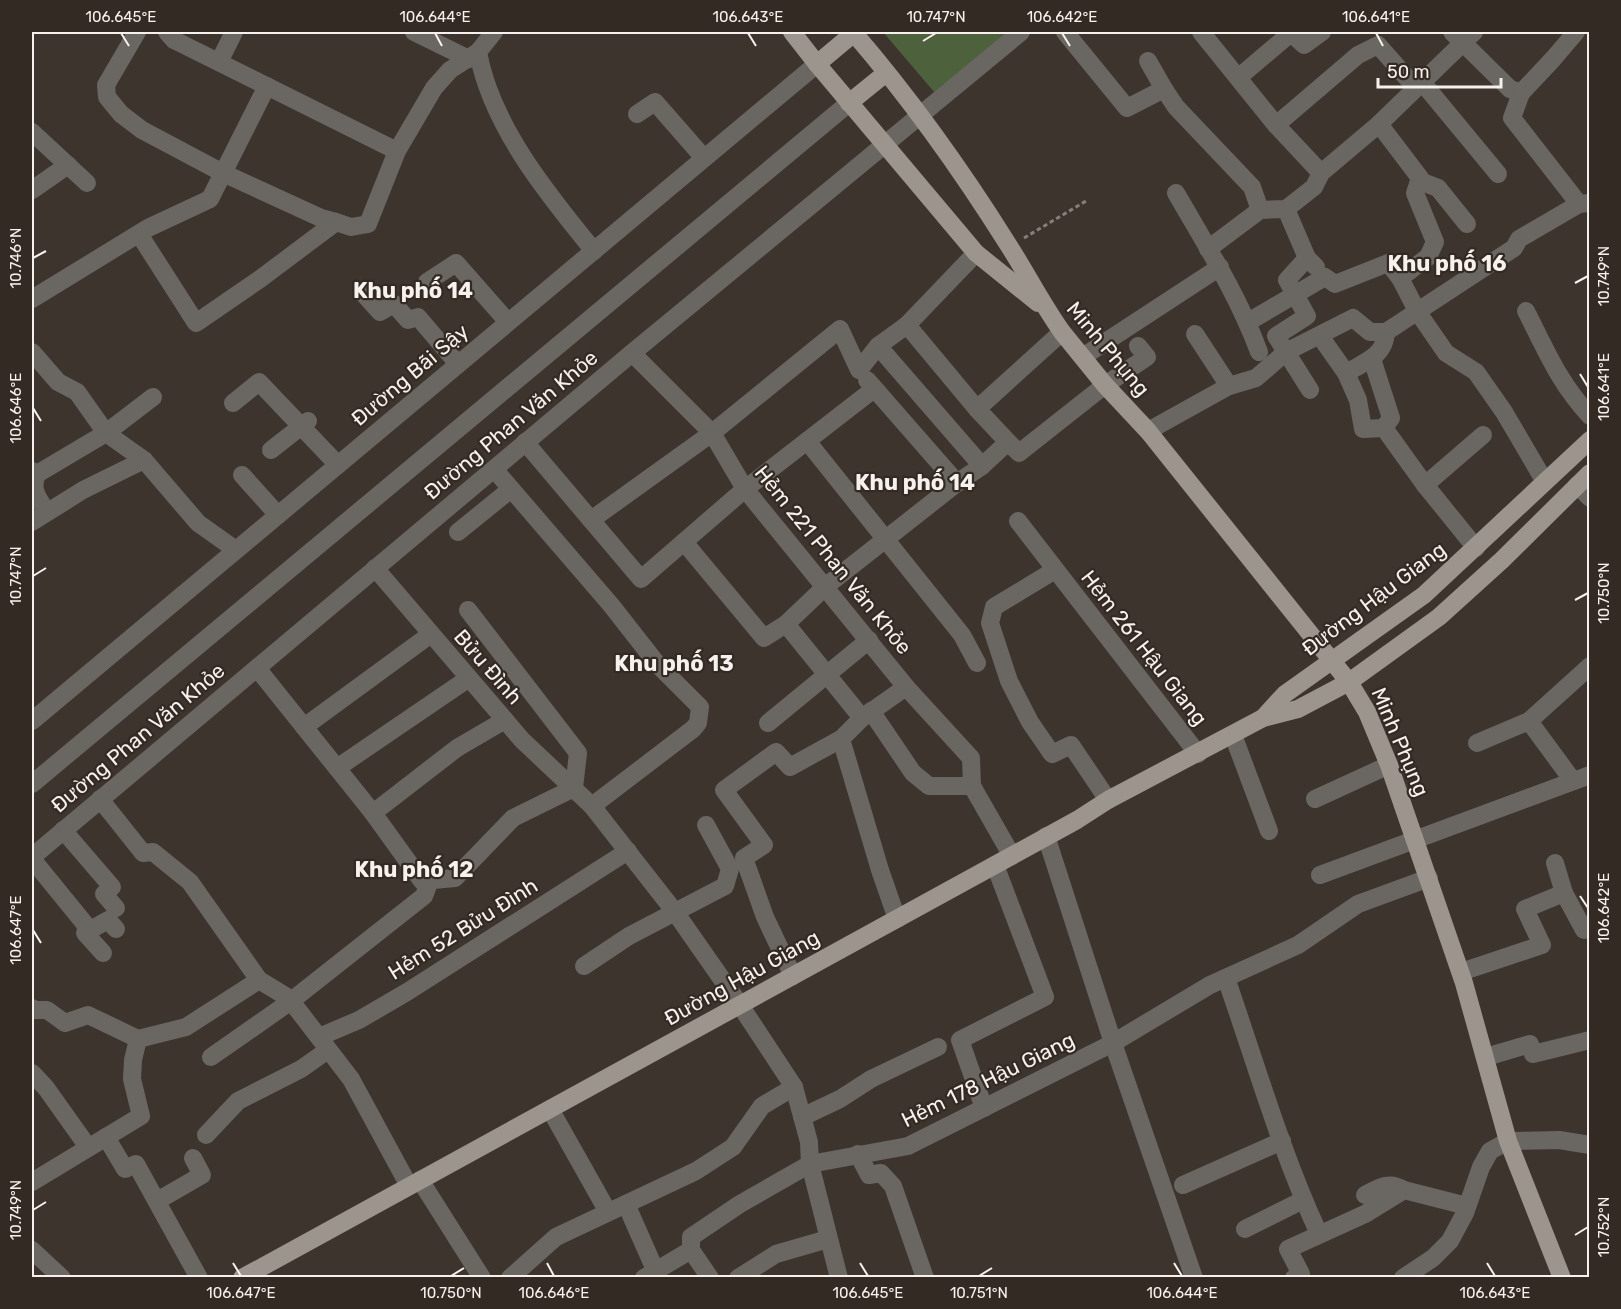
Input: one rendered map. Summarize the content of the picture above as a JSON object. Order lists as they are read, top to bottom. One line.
{"streets":{"main road":["Minh Phụng","Đường Hậu Giang"],"street":["Đường Bãi Sậy","Đường Phan Văn Khỏe","Hẻm 221 Phan Văn Khỏe","Hẻm 261 Hậu Giang","Bửu Đình","Hẻm 52 Bửu Đình","Hẻm 178 Hậu Giang"]},"crossings":[["Minh Phụng","Đường Bãi Sậy"],["Minh Phụng","Đường Phan Văn Khỏe"],["Minh Phụng","Đường Hậu Giang"],["Minh Phụng","Hẻm 178 Hậu Giang"],["Đường Phan Văn Khỏe","Hẻm 221 Phan Văn Khỏe"],["Đường Phan Văn Khỏe","Bửu Đình"],["Đường Hậu Giang","Hẻm 261 Hậu Giang"],["Đường Hậu Giang","Bửu Đình"],["Bửu Đình","Hẻm 52 Bửu Đình"],["Bửu Đình","Hẻm 178 Hậu Giang"]],"districts":["Khu phố 16","Khu phố 14","Khu phố 14","Khu phố 13","Khu phố 12"],"scale_bar":"50 m","coordinates":["106.645°E","106.644°E","106.643°E","10.747°N","106.642°E","106.641°E","10.746°N","10.749°N","106.646°E","10.750°N","106.647°E","10.752°N","10.751°N"]}
